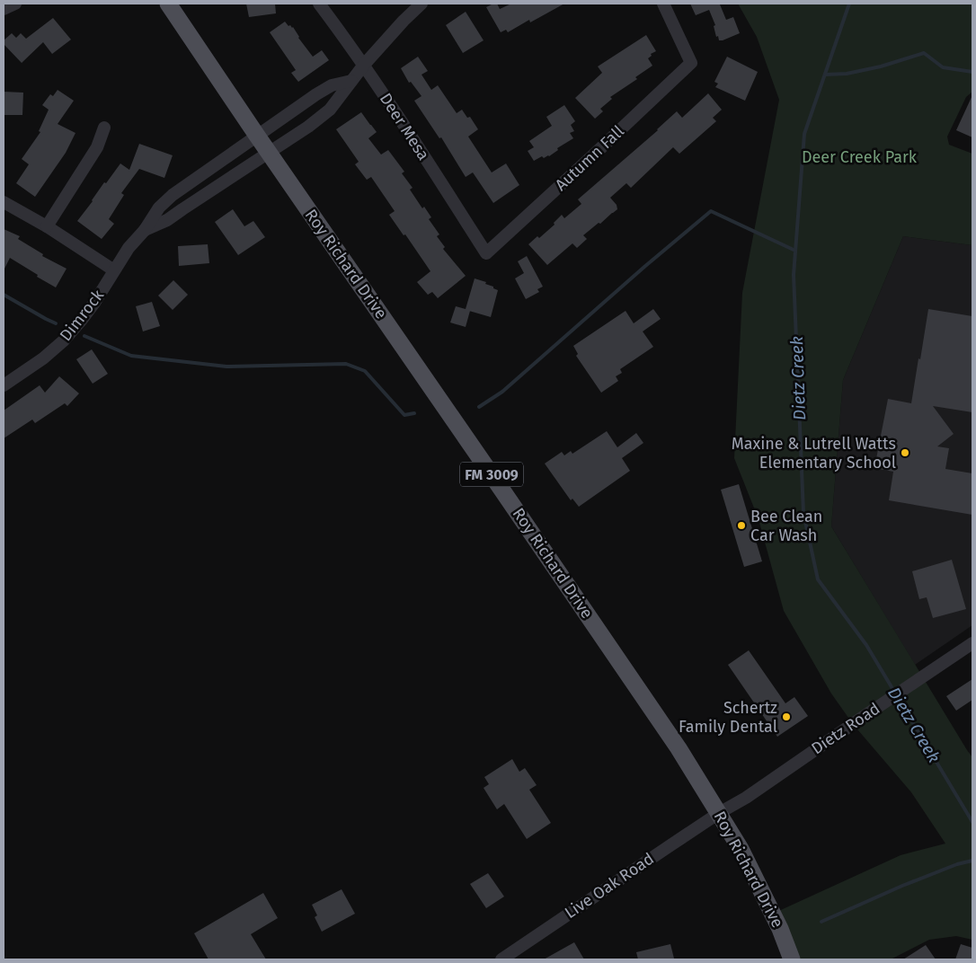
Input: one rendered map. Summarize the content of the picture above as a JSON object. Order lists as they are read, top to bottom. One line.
{"streets":{"main road":["Roy Richard Drive","FM 3009"],"street":["Deer Mesa","Autumn Fall","Dimrock","Dietz Road","Live Oak Road"]},"crossings":[["Deer Mesa","Autumn Fall"],["Deer Mesa","Dimrock"],["Roy Richard Drive","Dimrock"],["Roy Richard Drive","Dietz Road"],["Roy Richard Drive","Live Oak Road"],["Dietz Road","Live Oak Road"]],"water":["Dietz Creek"],"parks":["Deer Creek Park"],"places":["Maxine & Lutrell Watts Elementary School","Bee Clean Car Wash","Schertz Family Dental"]}
